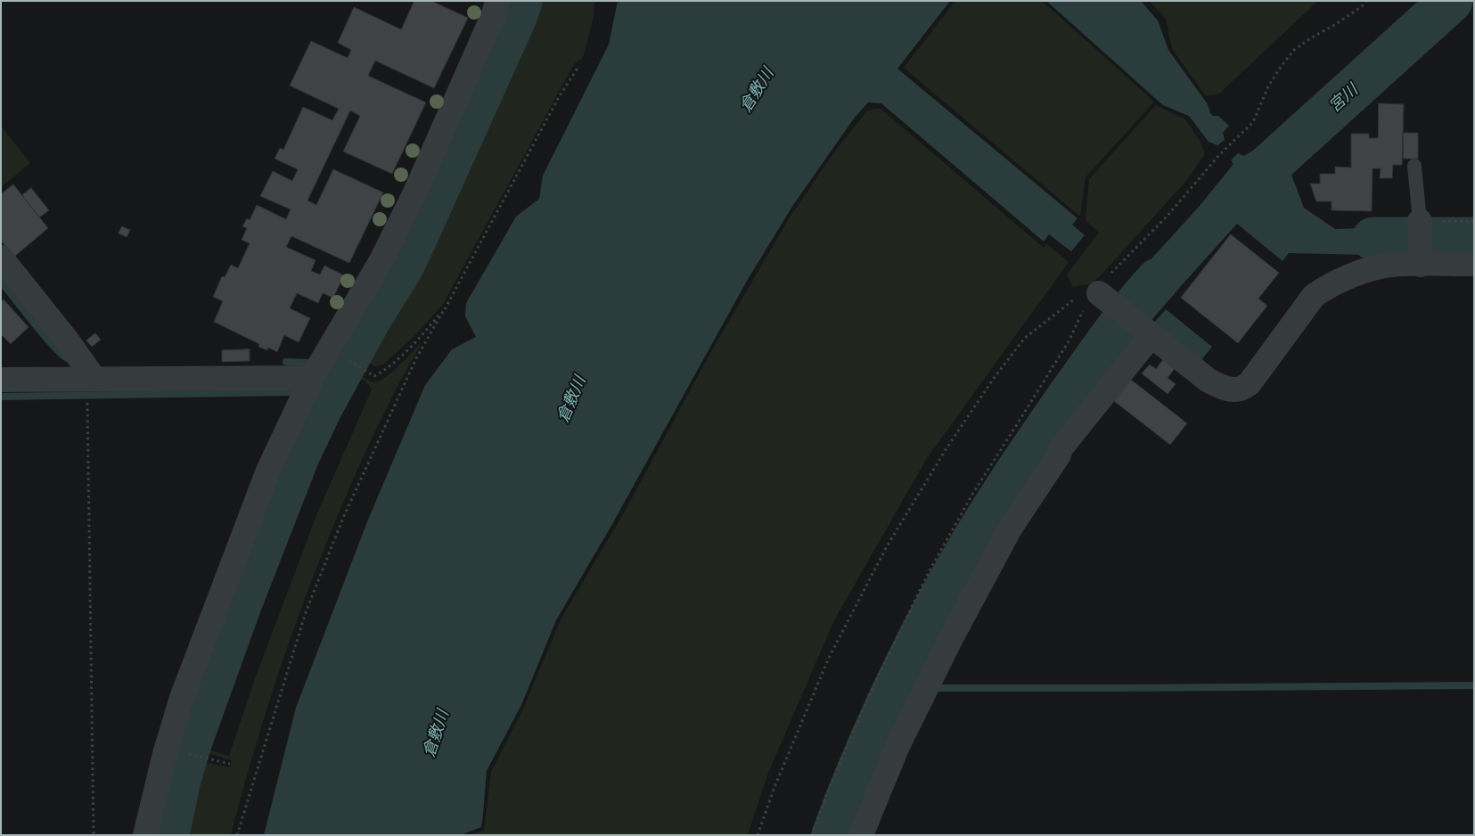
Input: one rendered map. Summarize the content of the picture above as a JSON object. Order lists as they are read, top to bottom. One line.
{"water":["倉敷川","宮川"]}
